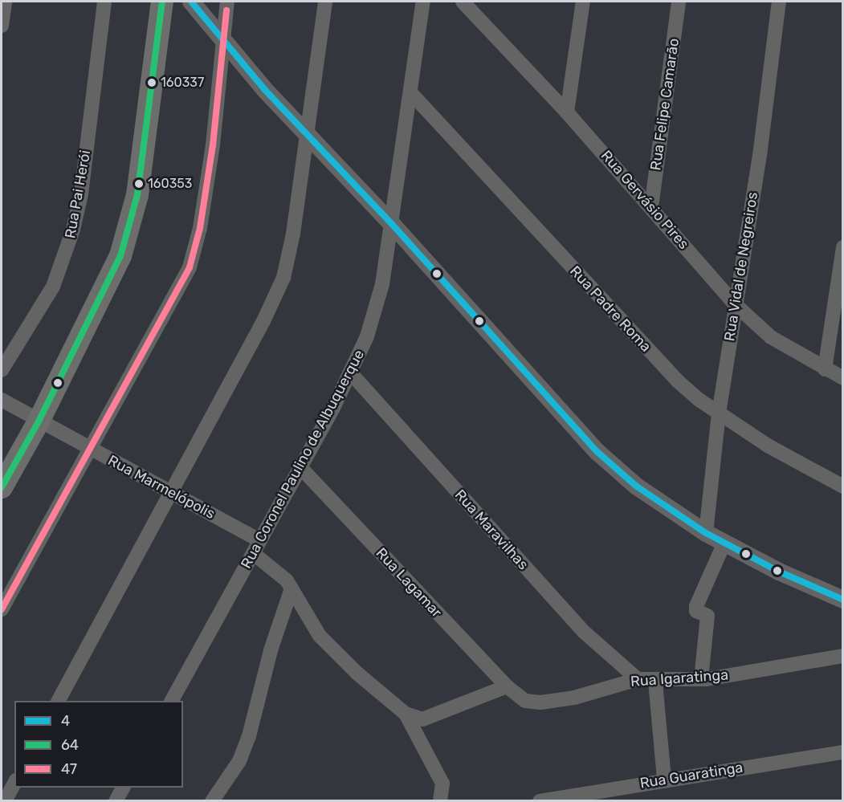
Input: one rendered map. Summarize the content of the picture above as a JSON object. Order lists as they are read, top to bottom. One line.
{"streets":{"street":["Rua Felipe Camarão","Rua Pai Herói","Rua Gervásio Pires","Rua Vidal de Negreiros","Rua Padre Roma","Rua Coronel Paulino de Albuquerque","Rua Marmelópolis","Rua Maravilhas","Rua Lagamar","Rua Igaratinga","Rua Guaratinga"]},"crossings":[["Rua Felipe Camarão","Rua Gervásio Pires"],["Rua Gervásio Pires","Rua Vidal de Negreiros"],["Rua Vidal de Negreiros","Rua Padre Roma"],["Rua Padre Roma","Rua Coronel Paulino de Albuquerque"],["Rua Coronel Paulino de Albuquerque","Rua Marmelópolis"],["Rua Coronel Paulino de Albuquerque","Rua Maravilhas"],["Rua Coronel Paulino de Albuquerque","Rua Lagamar"],["Rua Maravilhas","Rua Igaratinga"],["Rua Lagamar","Rua Igaratinga"]],"places":["160337","160353"],"lines":["transit line 4","transit line 64","transit line 47"],"legend":["4","64","47"]}
